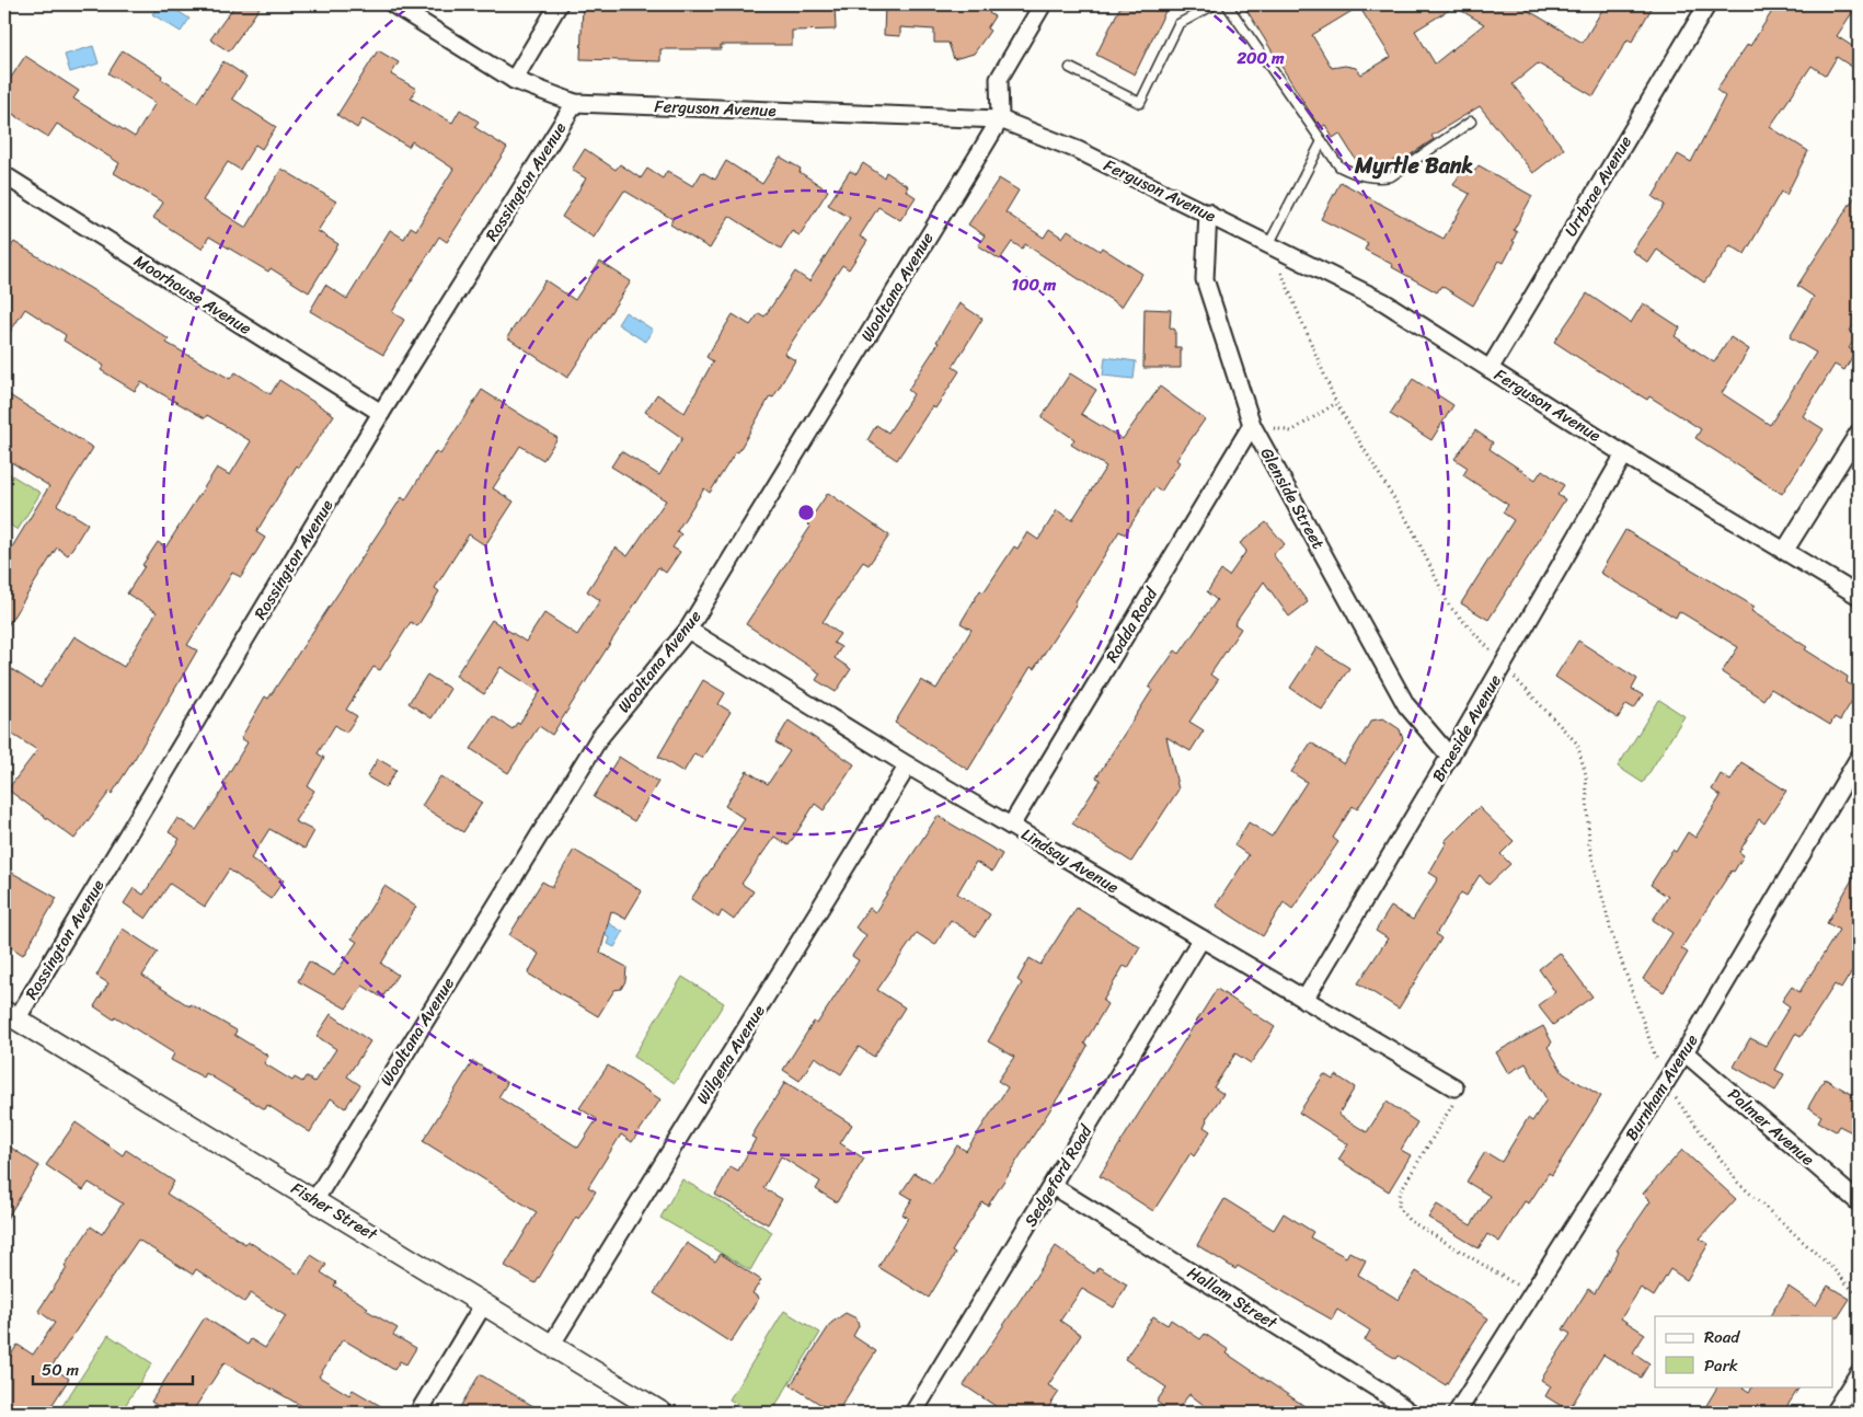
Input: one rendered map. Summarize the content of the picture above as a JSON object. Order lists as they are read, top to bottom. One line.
{"streets":{"street":["Ferguson Avenue","Rossington Avenue","Urrbrae Avenue","Wooltana Avenue","Moorhouse Avenue","Glenside Street","Rodda Road","Braeside Avenue","Lindsay Avenue","Wilgena Avenue","Burnham Avenue","Palmer Avenue","Sedgeford Road","Fisher Street","Hallam Street"]},"crossings":[["Ferguson Avenue","Rossington Avenue"],["Ferguson Avenue","Urrbrae Avenue"],["Ferguson Avenue","Wooltana Avenue"],["Ferguson Avenue","Glenside Street"],["Ferguson Avenue","Braeside Avenue"],["Rossington Avenue","Moorhouse Avenue"],["Rossington Avenue","Fisher Street"],["Wooltana Avenue","Lindsay Avenue"],["Wooltana Avenue","Fisher Street"],["Glenside Street","Rodda Road"],["Glenside Street","Braeside Avenue"],["Rodda Road","Lindsay Avenue"],["Braeside Avenue","Lindsay Avenue"],["Lindsay Avenue","Wilgena Avenue"],["Lindsay Avenue","Sedgeford Road"],["Wilgena Avenue","Fisher Street"],["Burnham Avenue","Palmer Avenue"],["Sedgeford Road","Hallam Street"]],"districts":["Myrtle Bank"],"legend":["Road","Park"],"scale_bar":"50 m","rings":["200 m","100 m"]}
